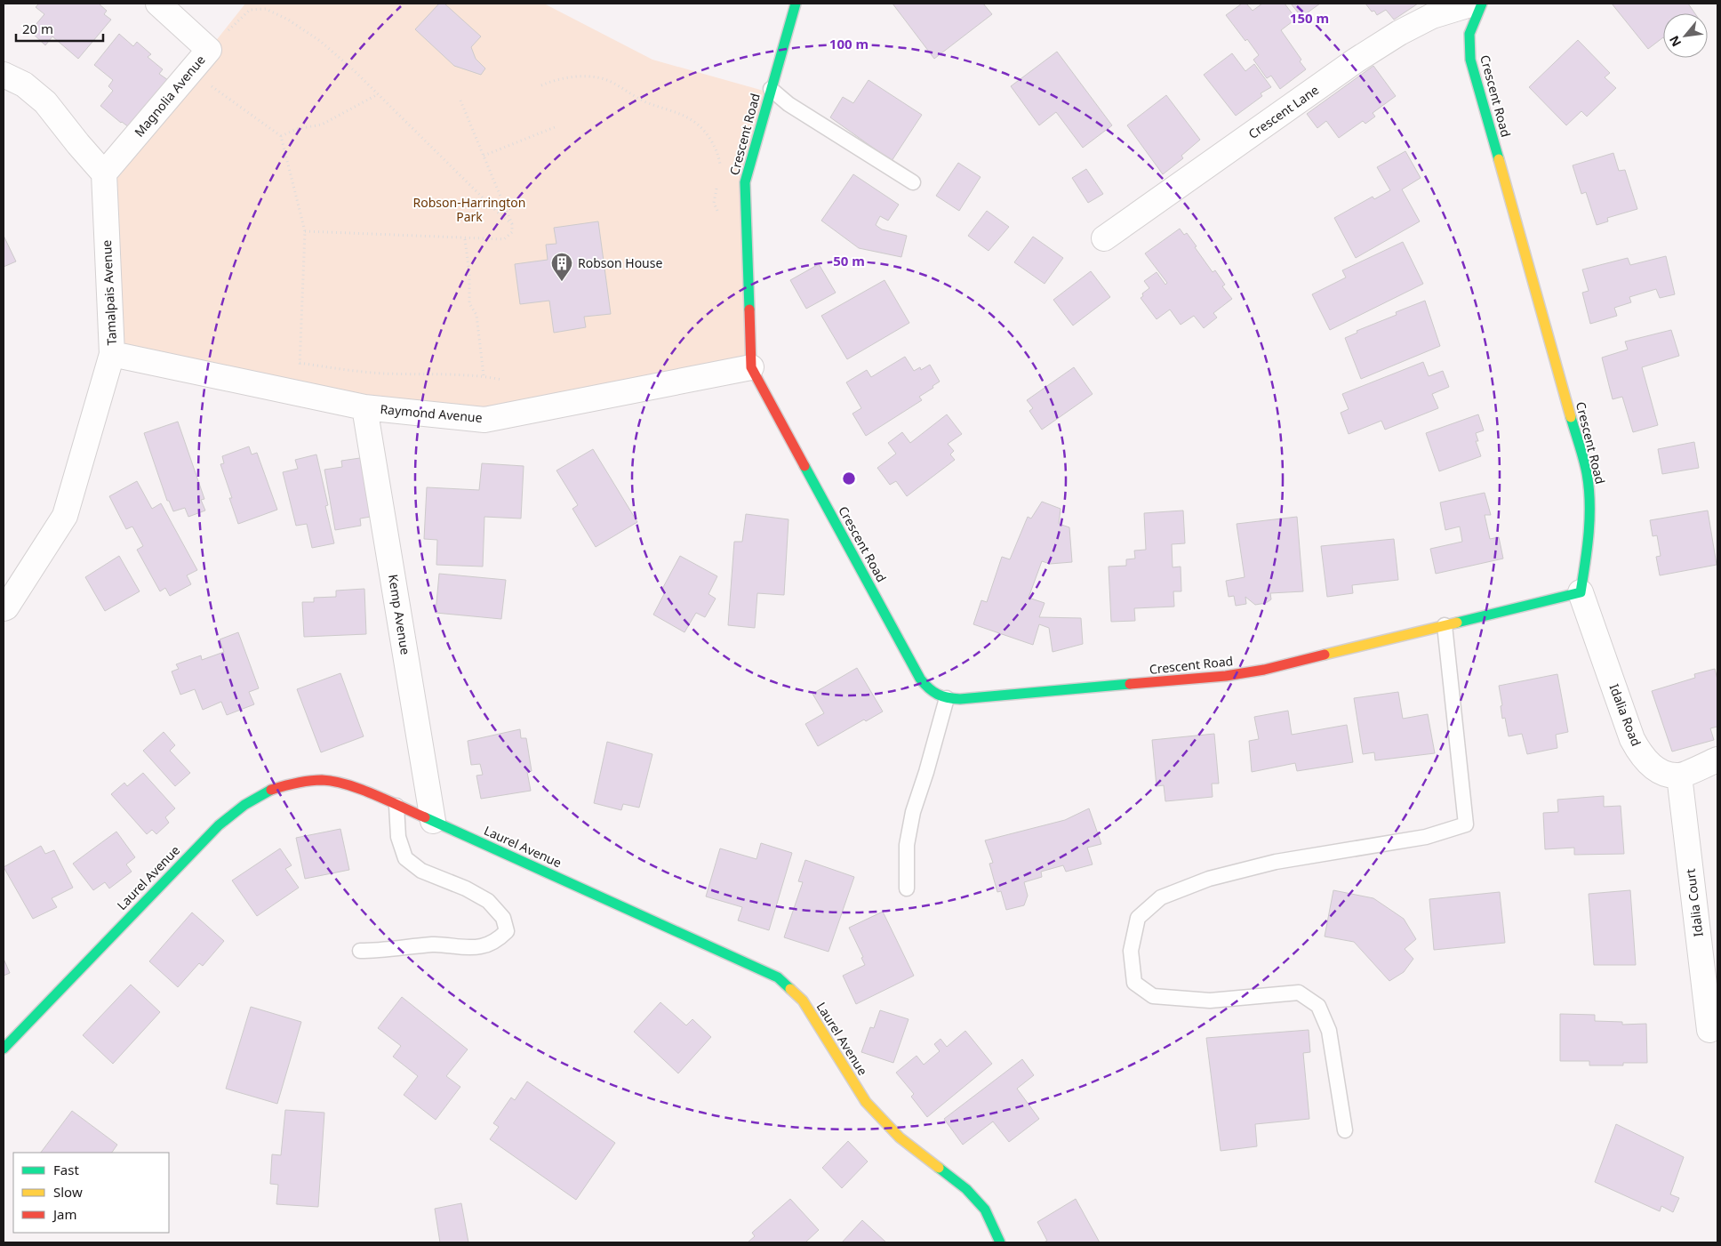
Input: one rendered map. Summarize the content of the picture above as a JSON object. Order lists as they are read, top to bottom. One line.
{"streets":{"street":["Magnolia Avenue","Crescent Road","Crescent Lane","Tamalpais Avenue","Raymond Avenue","Kemp Avenue","Idalia Road","Laurel Avenue","Idalia Court"]},"crossings":[["Magnolia Avenue","Tamalpais Avenue"],["Crescent Road","Raymond Avenue"],["Crescent Road","Idalia Road"],["Tamalpais Avenue","Raymond Avenue"],["Raymond Avenue","Kemp Avenue"],["Kemp Avenue","Laurel Avenue"],["Idalia Road","Idalia Court"]],"parks":["Robson-Harrington Park"],"places":{"building":["Robson House"]},"legend":["Fast","Slow","Jam"],"scale_bar":"20 m","north":"bottom left","rings":["150 m","100 m","50 m"]}
